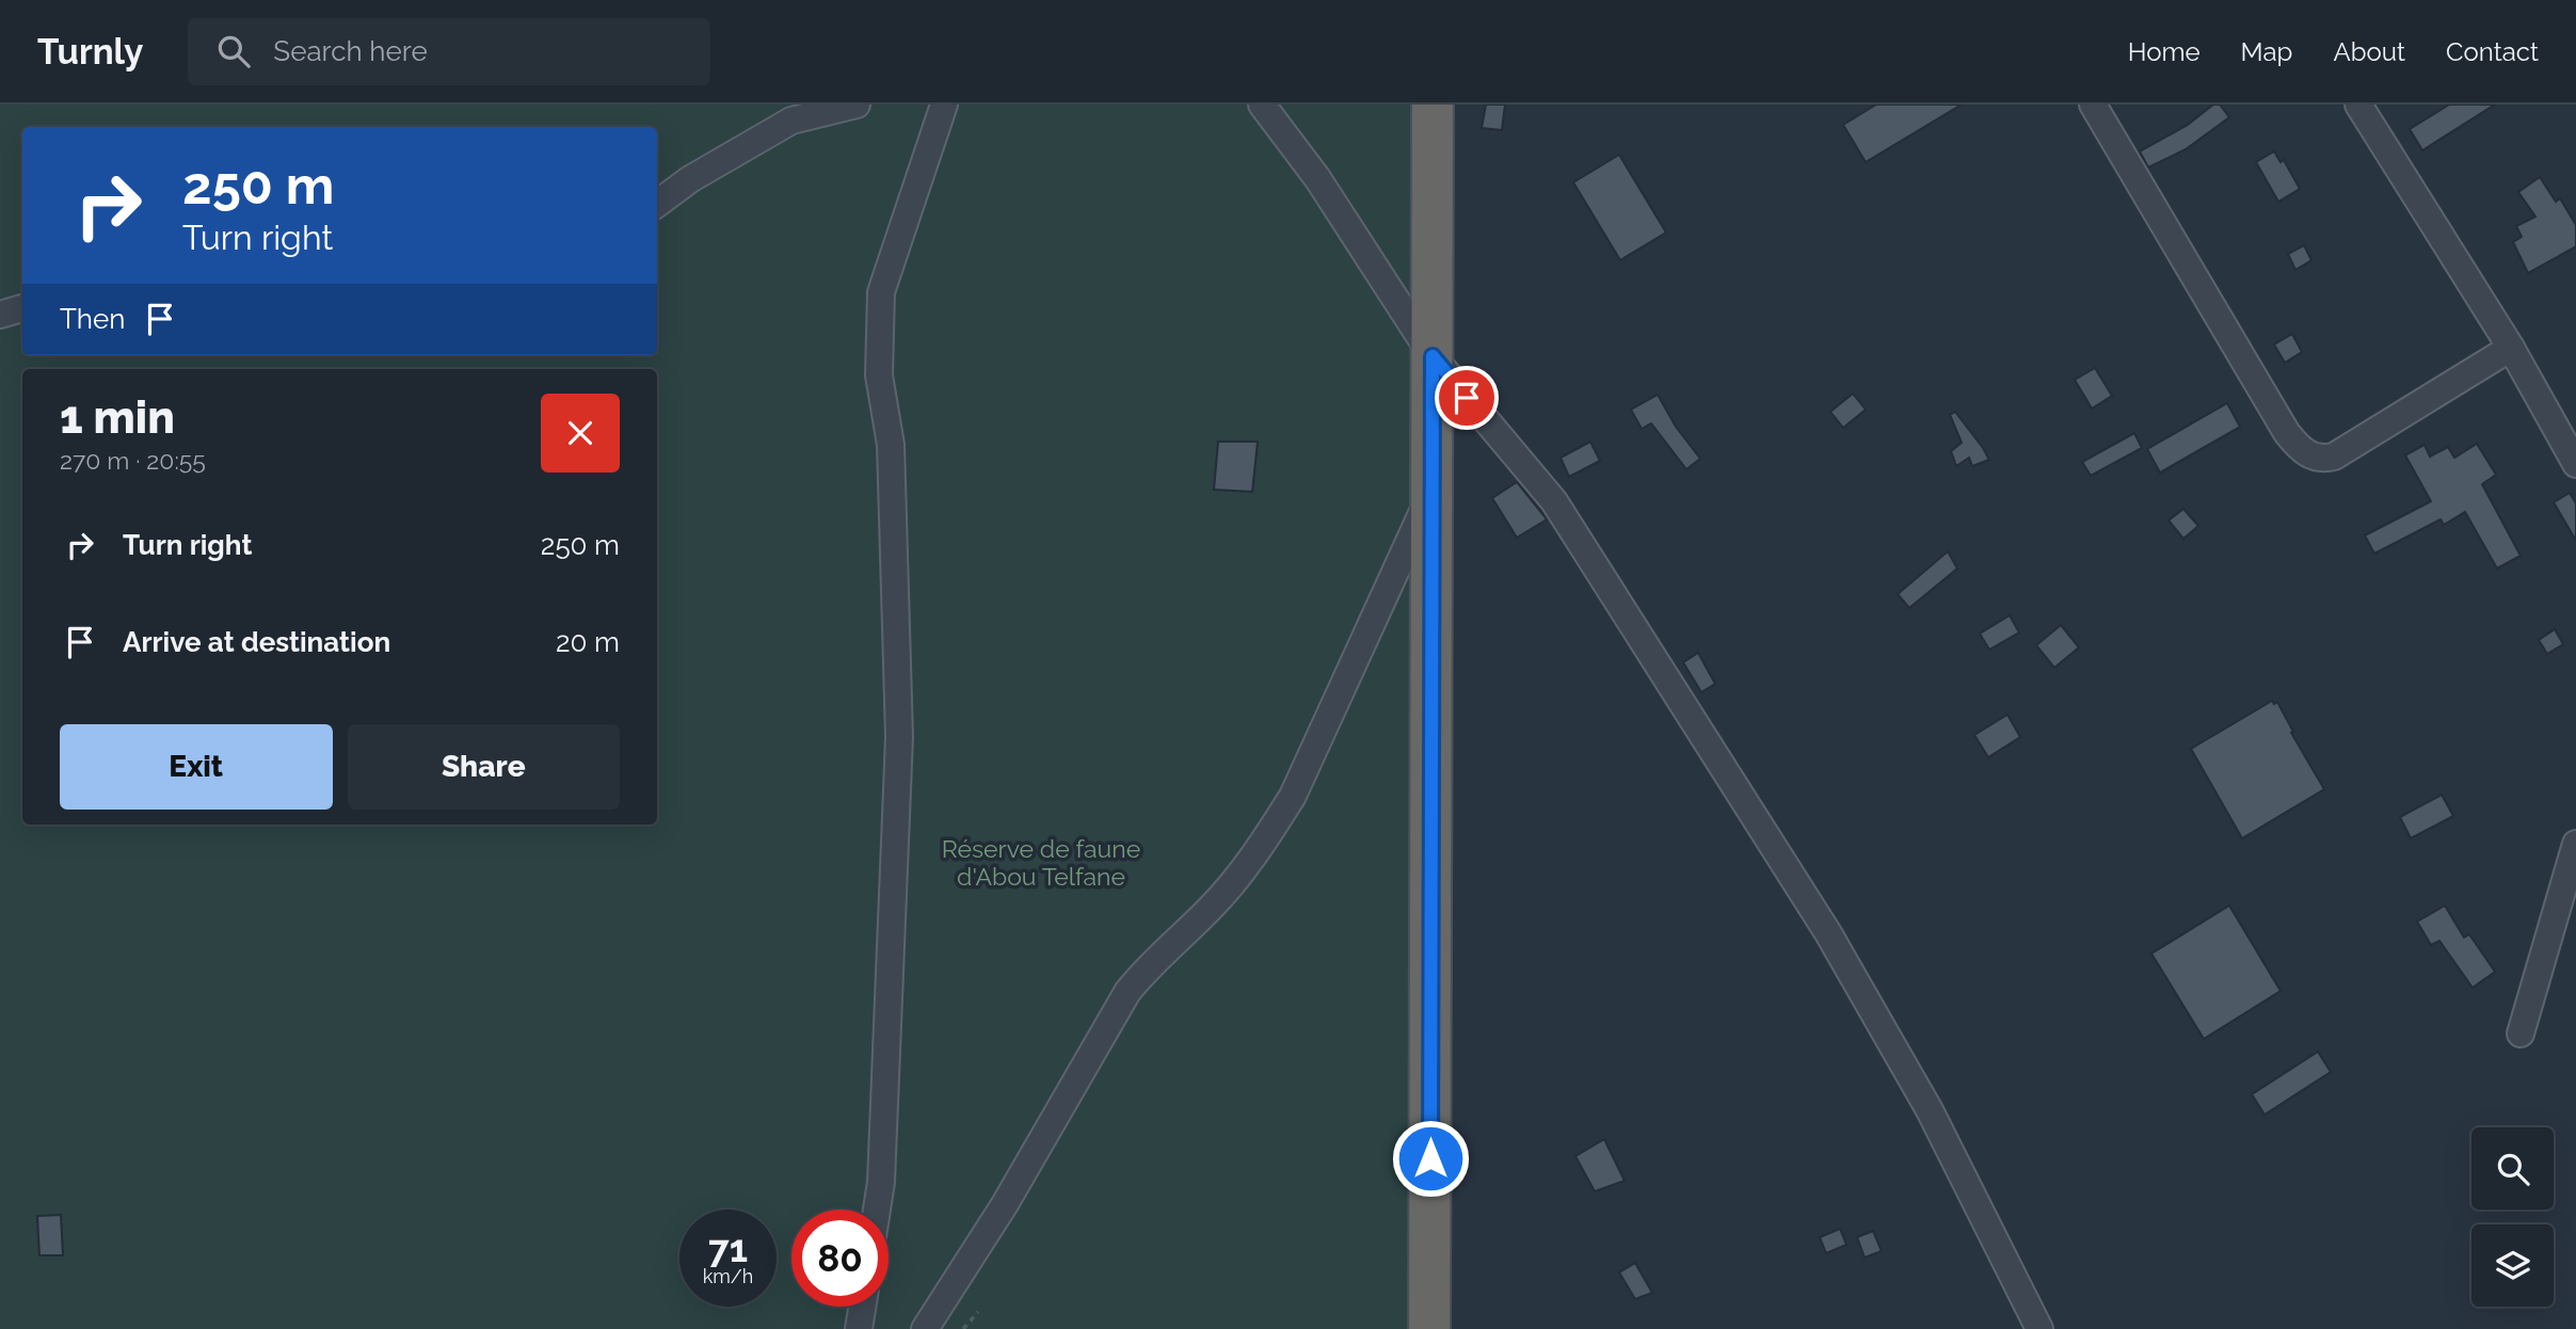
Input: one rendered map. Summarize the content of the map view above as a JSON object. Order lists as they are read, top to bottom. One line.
{"parks":["Réserve de faune d'Abou Telfane"],"page":{"header":"Turnly","search":"Search here","nav":["Home","Map","About","Contact"],"turn":["250 m","Turn right"],"then":"Then","heading":["1 min","270 m · 20:55"],"list":[{"name":"Turn right","value":"250 m"},{"name":"Arrive at destination","value":"20 m"}],"buttons":["Exit","Share"],"speed":"71 km/h","limit":"80"}}
